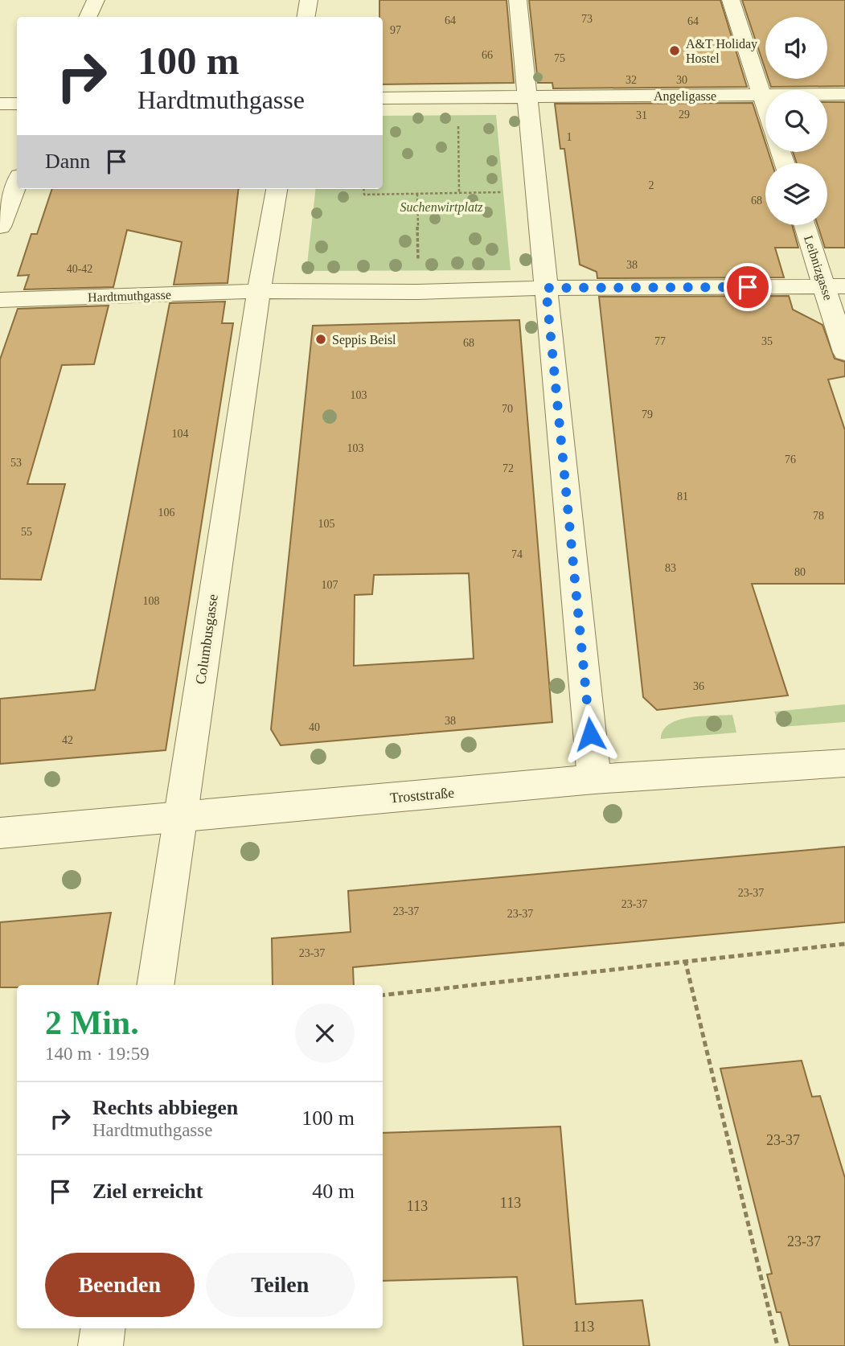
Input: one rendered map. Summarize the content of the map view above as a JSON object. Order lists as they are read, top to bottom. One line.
{"streets":{"street":["Angeligasse","Leibnizgasse","Hardtmuthgasse","Columbusgasse","Troststraße"]},"crossings":[["Hardtmuthgasse","Columbusgasse"],["Columbusgasse","Troststraße"]],"parks":["Suchenwirtplatz"],"places":["A&T Holiday Hostel","Seppis Beisl"],"house_numbers":["73","64","64","97","66","75","32","30","29","31","1","2","68","38","40-42","77","35","68","103","70","79","104","103","76","53","72","81","106","78","105","55","74","83","80","107","108","36","38","40","42","23-37","23-37","23-37","23-37","23-37","23-37","113","113","23-37","113"],"page":{"turn":["100 m","Hardtmuthgasse"],"then":"Dann","heading":["2 Min.","140 m · 19:59"],"list":[{"name":"Rechts abbiegen","note":"Hardtmuthgasse","value":"100 m"},{"name":"Ziel erreicht","value":"40 m"}],"buttons":["Beenden","Teilen"]}}
